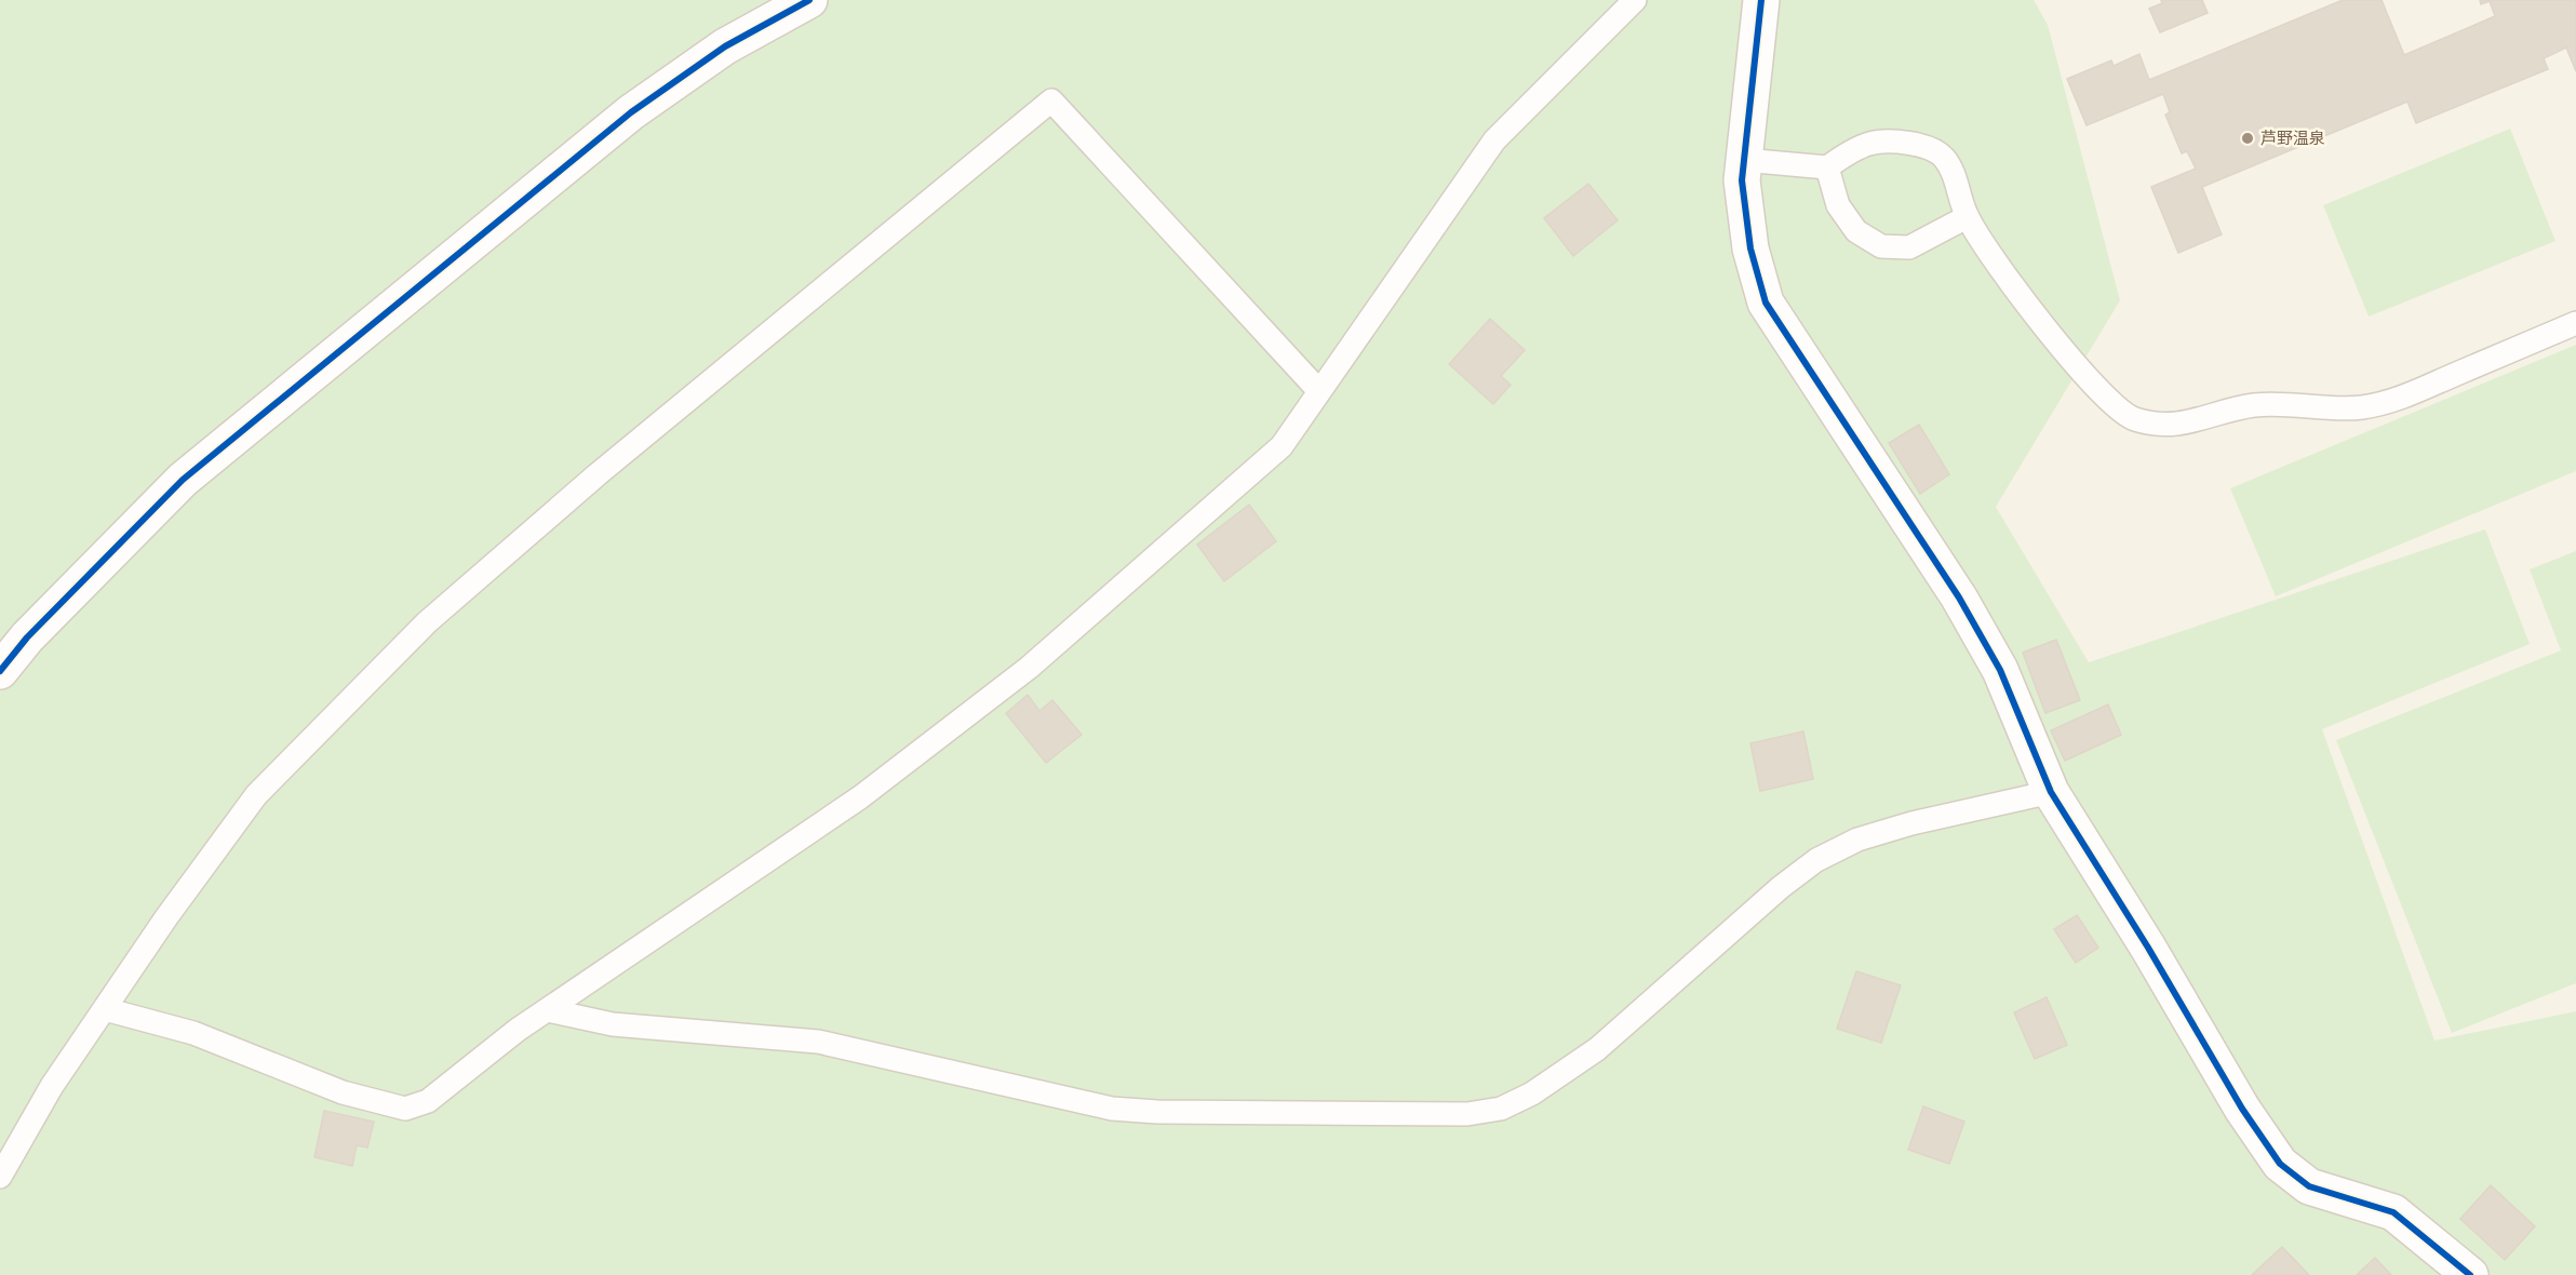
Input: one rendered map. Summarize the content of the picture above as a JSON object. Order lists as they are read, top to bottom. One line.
{"places":["芦野温泉"]}
